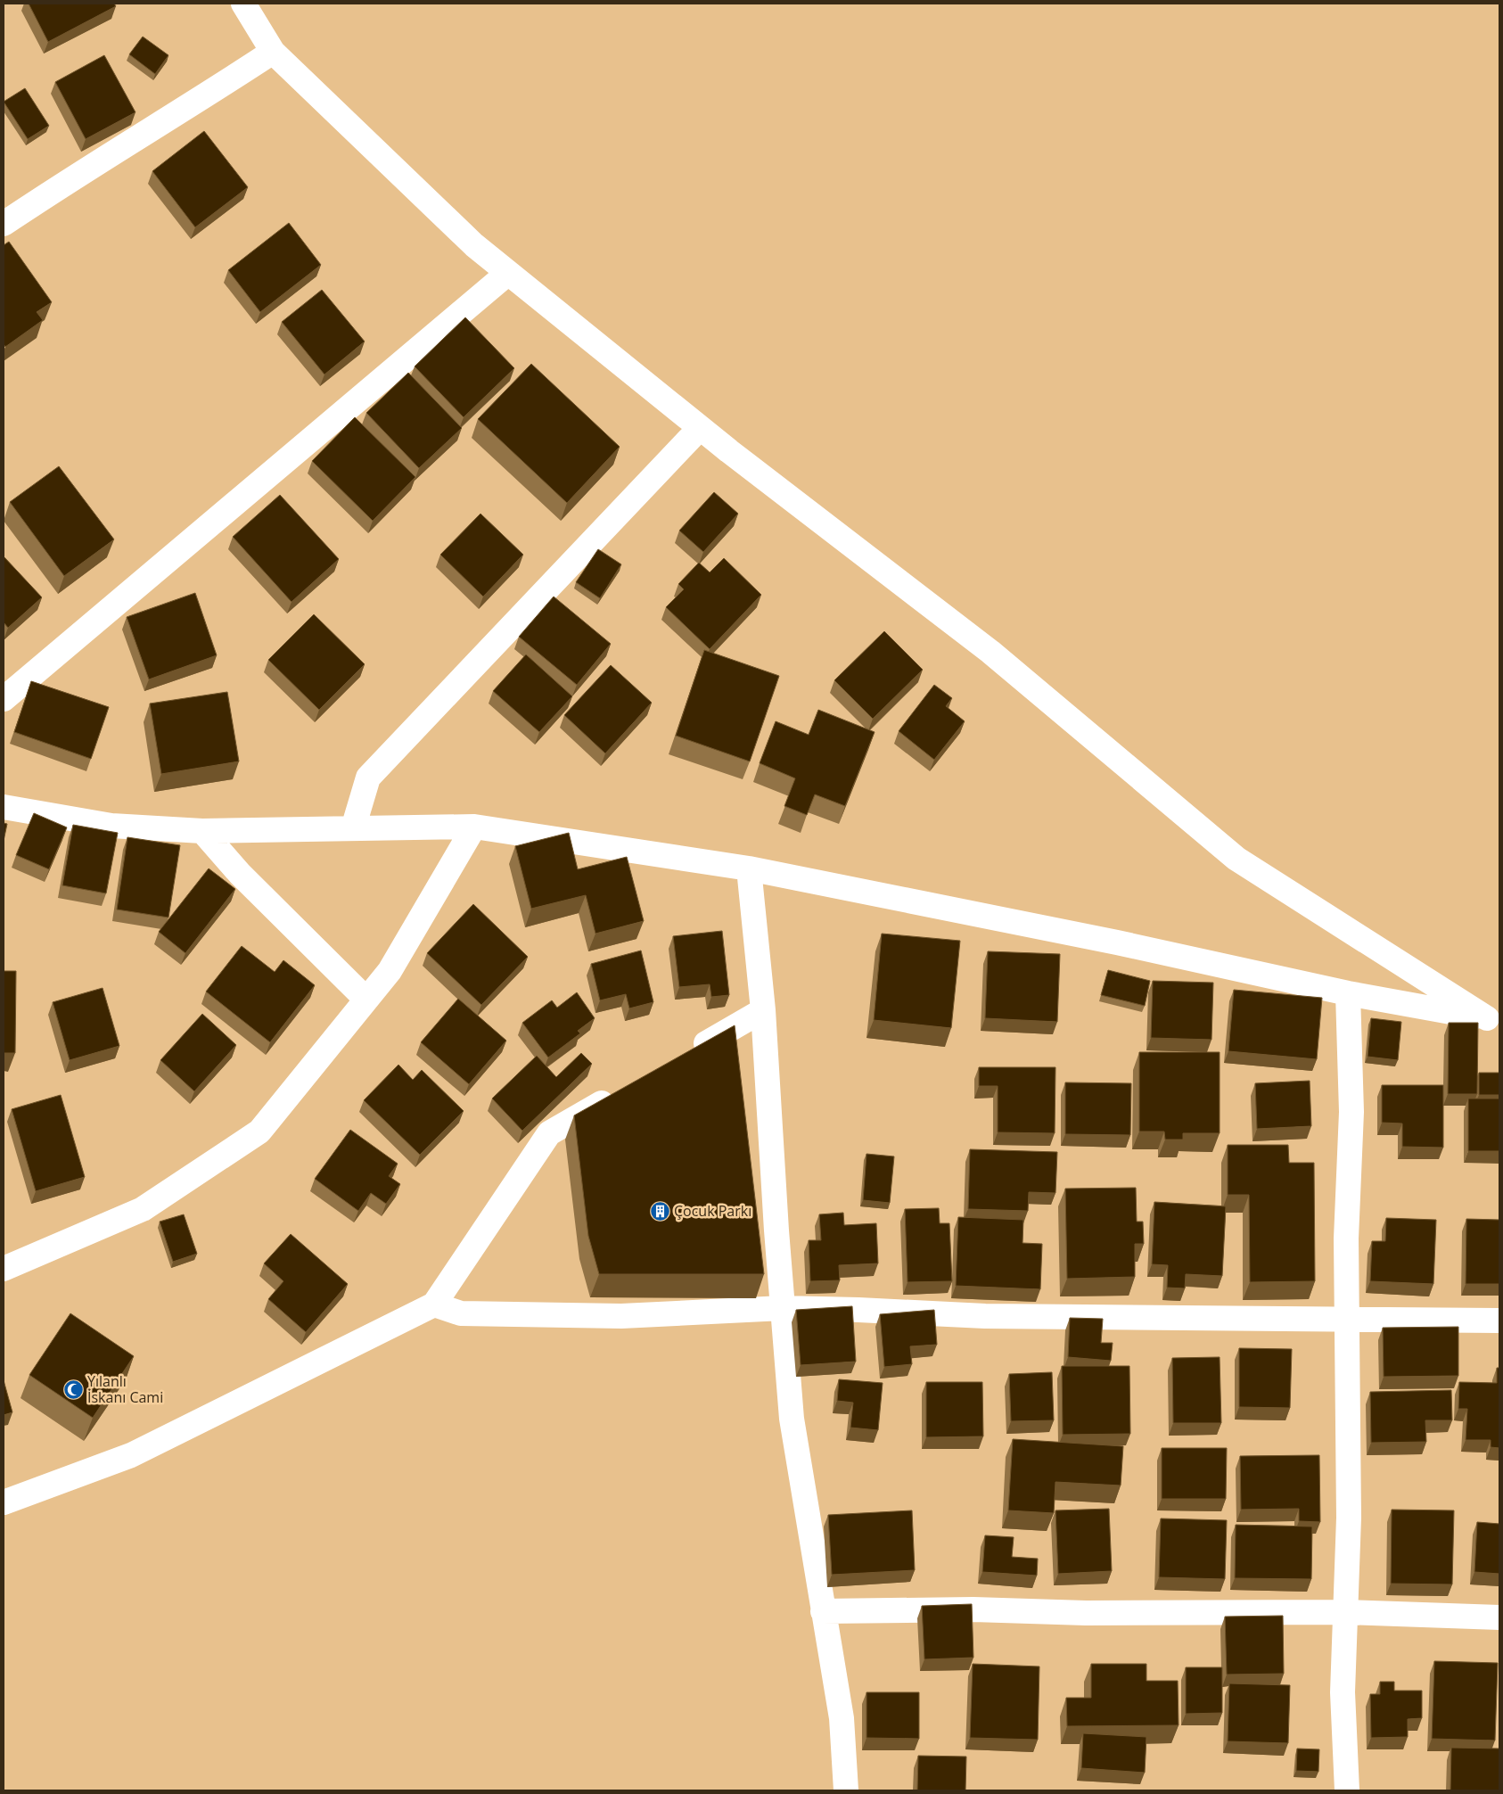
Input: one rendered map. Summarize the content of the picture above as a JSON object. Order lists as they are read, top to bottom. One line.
{"places":{"building":["Çocuk Parkı"],"mosque":["Yılanlı İskanı Cami"]}}
